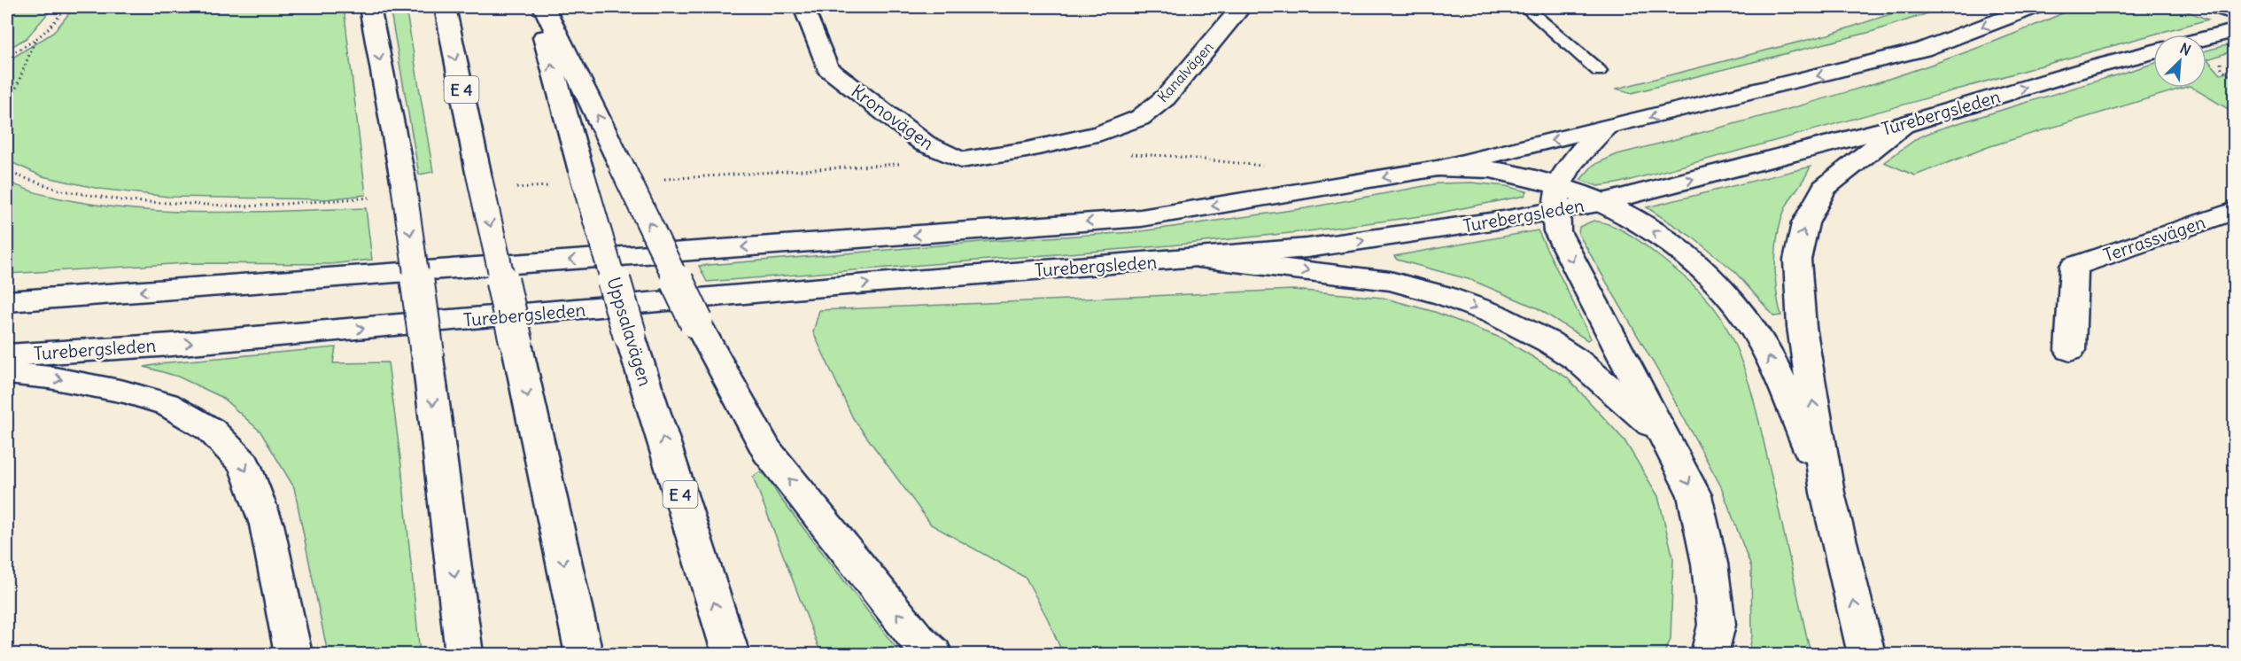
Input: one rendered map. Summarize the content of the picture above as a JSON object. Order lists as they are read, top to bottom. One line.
{"streets":{"main road":["Kanalvägen","E 4","Turebergsleden","Kronovägen","Terrassvägen","Uppsalavägen"]},"crossings":[["Kanalvägen","Kronovägen"]],"north":"top right"}
